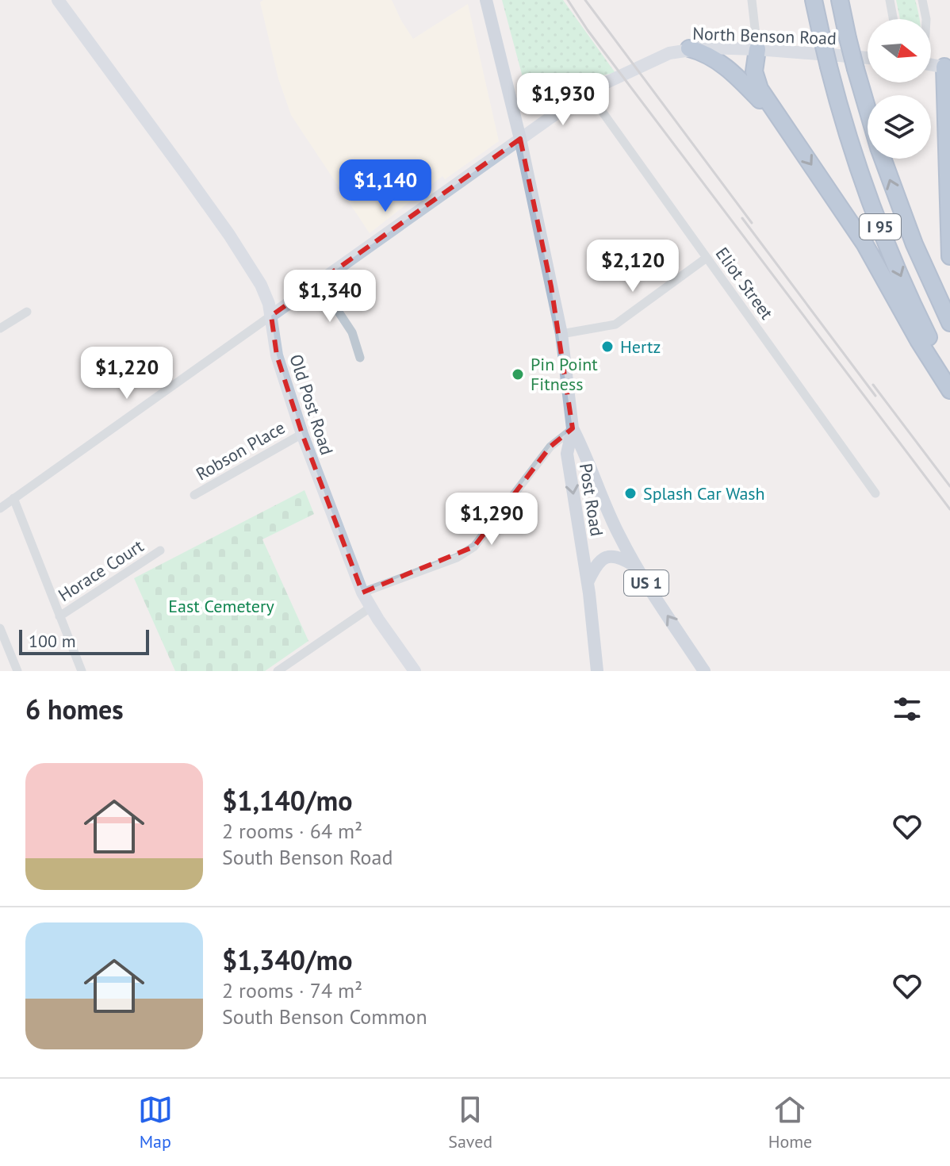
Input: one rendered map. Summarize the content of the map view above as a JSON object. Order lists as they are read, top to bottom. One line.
{"streets":{"highway":["I 95"],"main road":["Post Road","US 1"],"street":["North Benson Road","Eliot Street","Old Post Road","Robson Place","Horace Court"]},"crossings":[["North Benson Road","Eliot Street"],["North Benson Road","Old Post Road"],["North Benson Road","Post Road"],["Old Post Road","Robson Place"],["Post Road","US 1"]],"parks":["East Cemetery"],"places":["Hertz","Pin Point Fitness","Splash Car Wash"],"scale_bar":"100 m","north":"right","page":{"price":["$1,930","$1,140","$2,120","$1,340","$1,220","$1,290"],"scale":"100 m","heading":"6 homes","list":[{"name":"$1,140/mo","note":"2 rooms · 64 m² · South Benson Road"},{"name":"$1,340/mo","note":"2 rooms · 74 m² · South Benson Common"}],"tabs":["Map","Saved","Home"]}}
